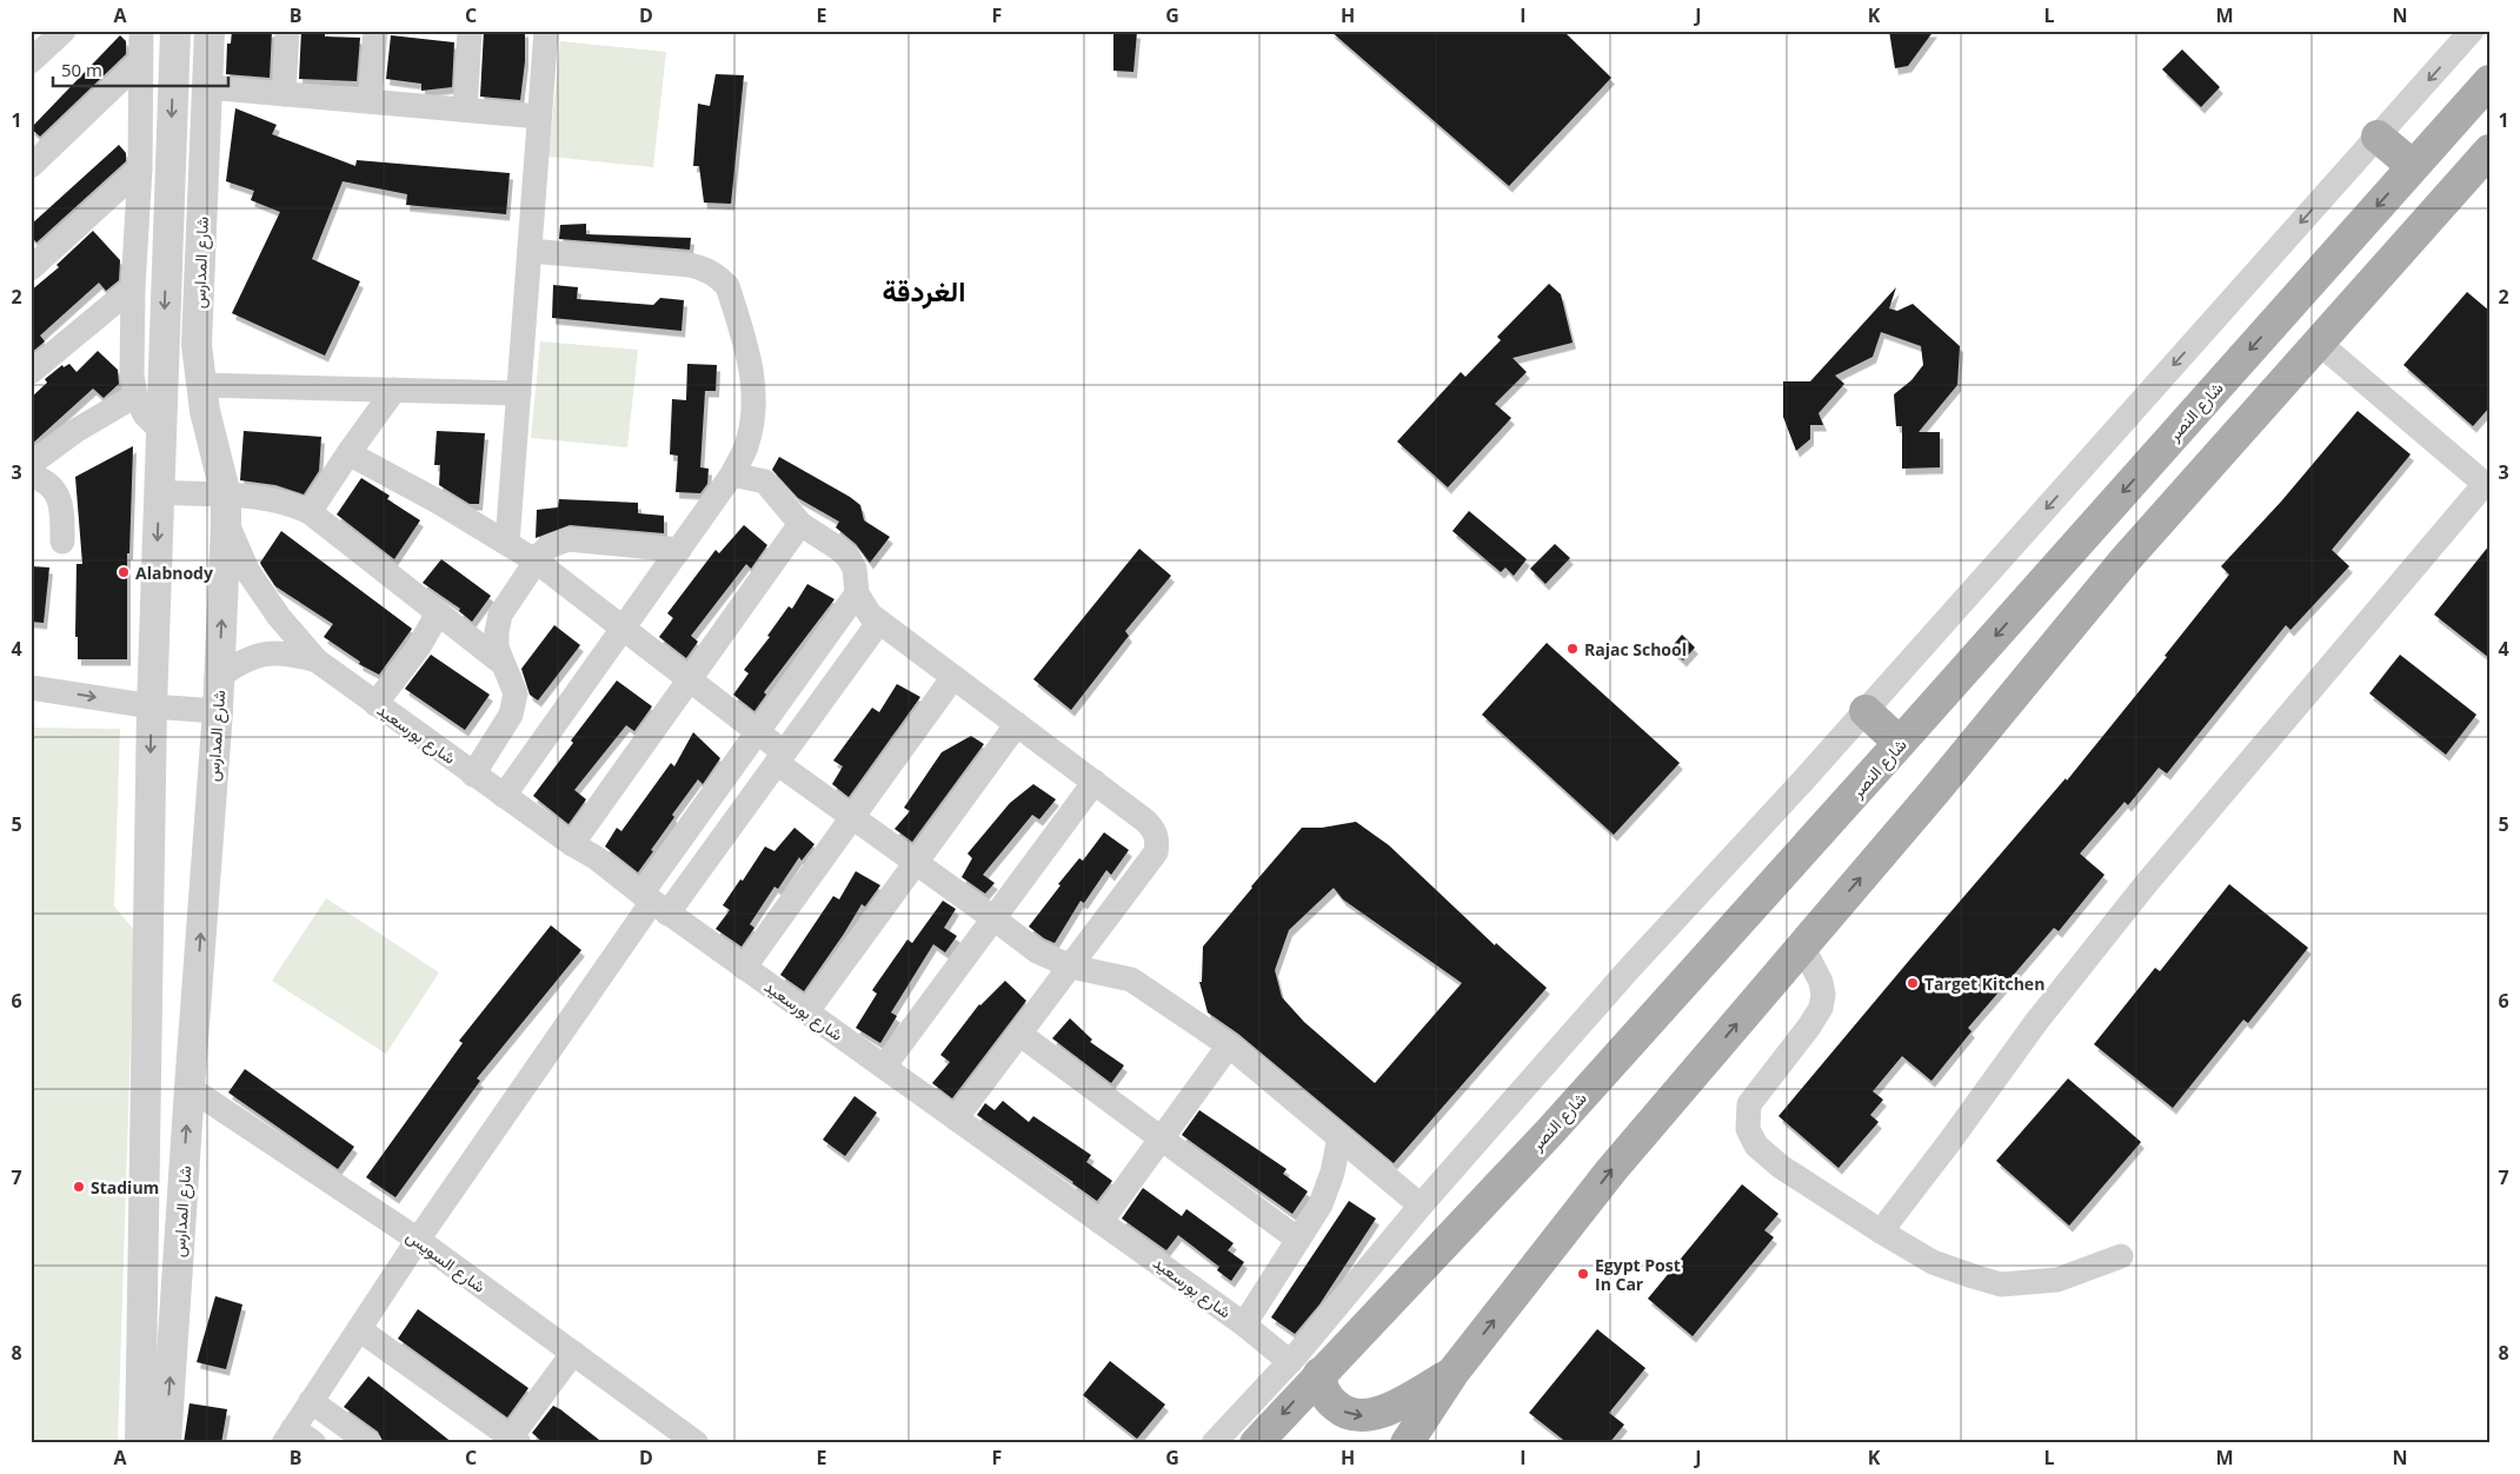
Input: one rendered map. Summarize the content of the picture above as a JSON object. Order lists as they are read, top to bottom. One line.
{"streets":{"main road":["شارع النصر"],"street":["شارع المدارس","شارع بورسعيد","شارع السويس"]},"crossings":[["شارع المدارس","شارع بورسعيد"],["شارع المدارس","شارع السويس"]],"districts":["الغردقة"],"places":["Alabnody","Rajac School","Target Kitchen","Stadium","Egypt Post In Car"],"scale_bar":"50 m","grid":{"columns":["A","B","C","D","E","F","G","H","I","J","K","L","M","N"],"rows":["1","2","3","4","5","6","7","8"]}}
